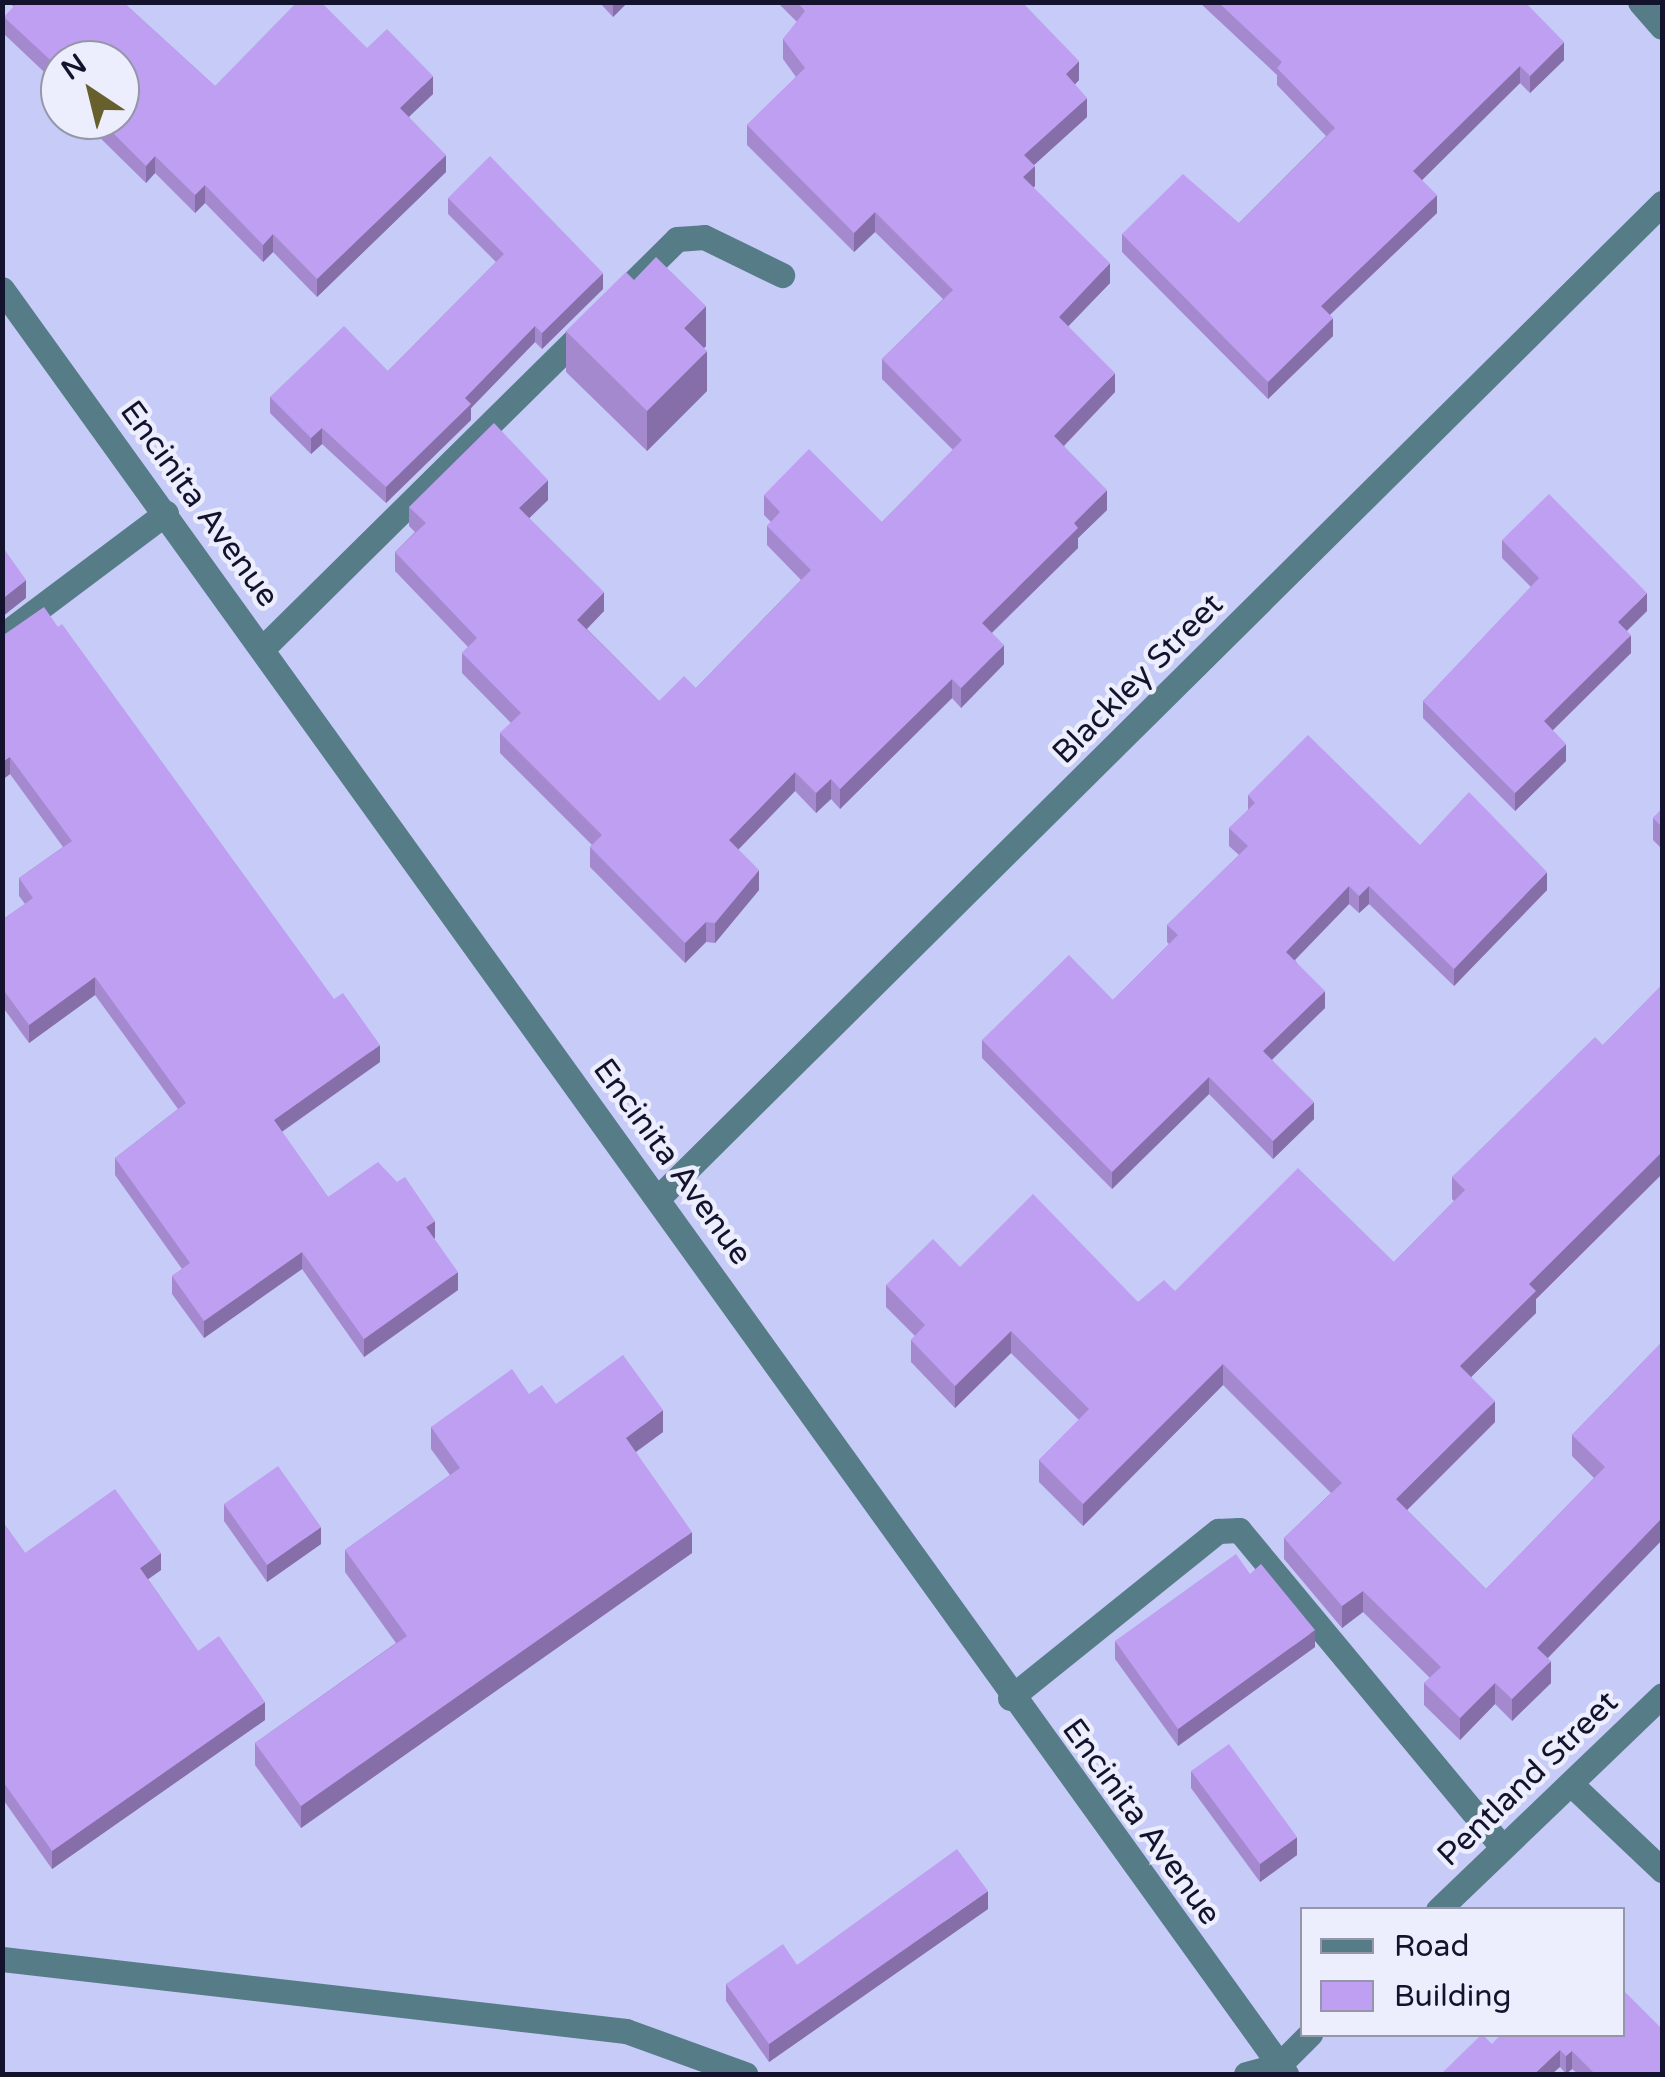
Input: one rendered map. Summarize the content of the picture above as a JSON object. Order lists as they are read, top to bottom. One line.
{"streets":{"street":["Encinita Avenue","Blackley Street","Pentland Street"]},"crossings":[["Encinita Avenue","Blackley Street"]],"legend":["Road","Building"],"north":"top left"}
